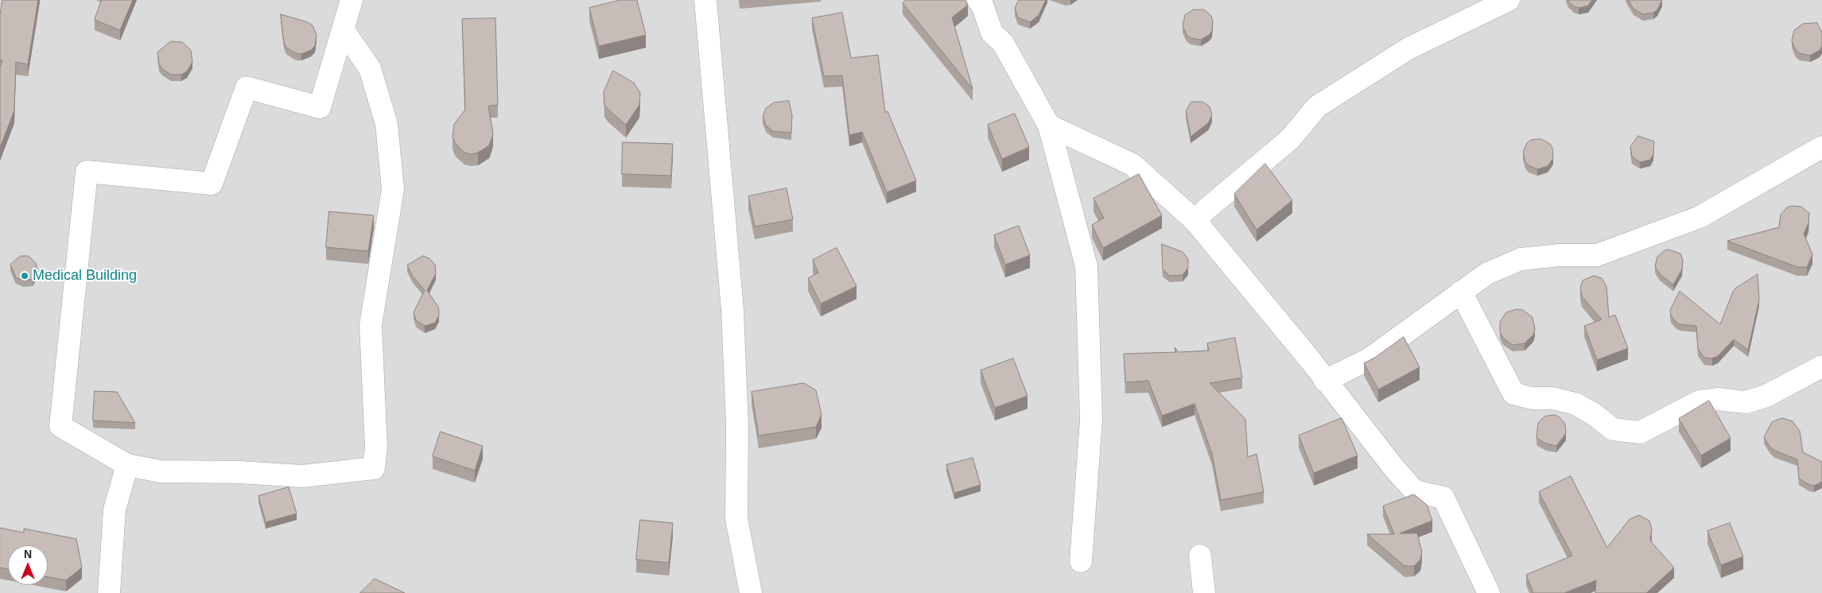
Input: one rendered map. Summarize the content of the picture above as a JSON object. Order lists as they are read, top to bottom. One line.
{"places":["Medical Building"],"north":"top"}
